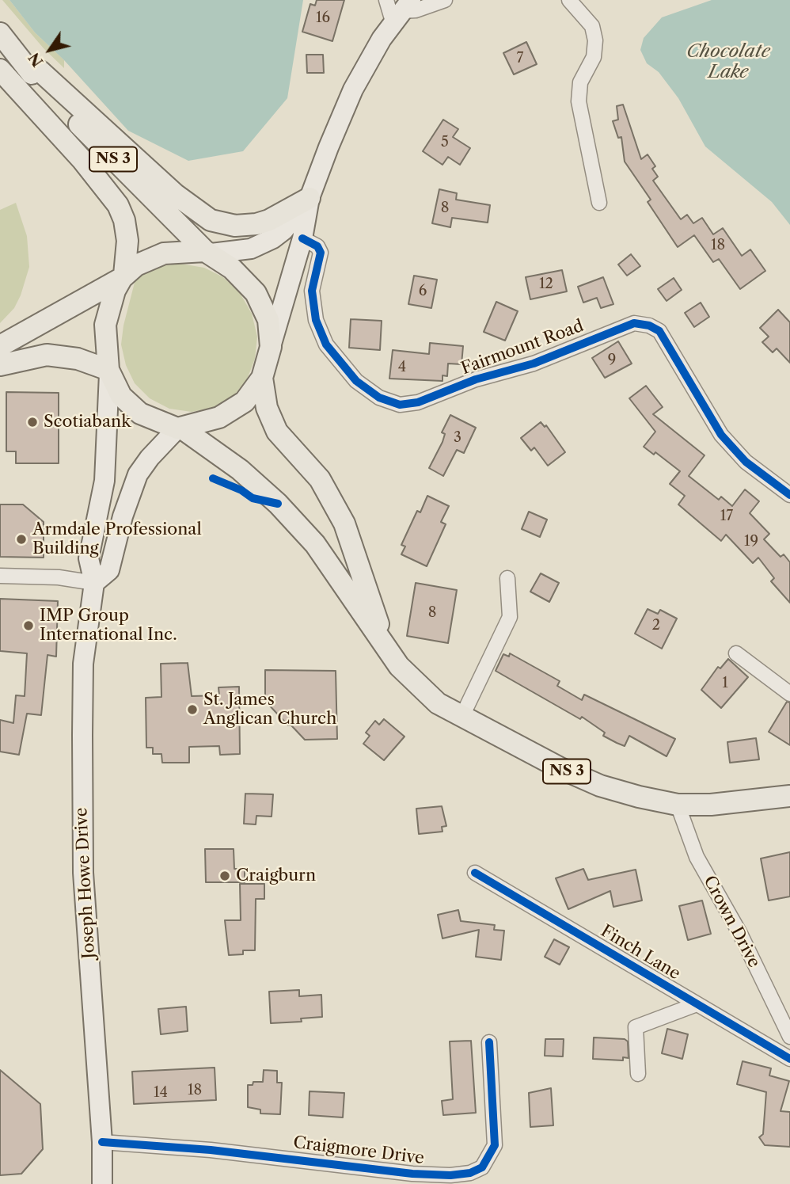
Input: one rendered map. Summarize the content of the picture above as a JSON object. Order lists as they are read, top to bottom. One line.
{"streets":{"main road":["NS 3","Joseph Howe Drive"],"street":["Fairmount Road","Crown Drive","Finch Lane","Craigmore Drive"]},"crossings":[["NS 3","Joseph Howe Drive"],["NS 3","Crown Drive"],["Joseph Howe Drive","Craigmore Drive"]],"water":["Chocolate Lake"],"places":["Scotiabank","Armdale Professional Building","IMP Group International Inc.","St. James Anglican Church","Craigburn"],"house_numbers":["16","7","5","8","18","12","6","9","4","3","17","19","8","2","1","18","14"],"north":"bottom left"}
